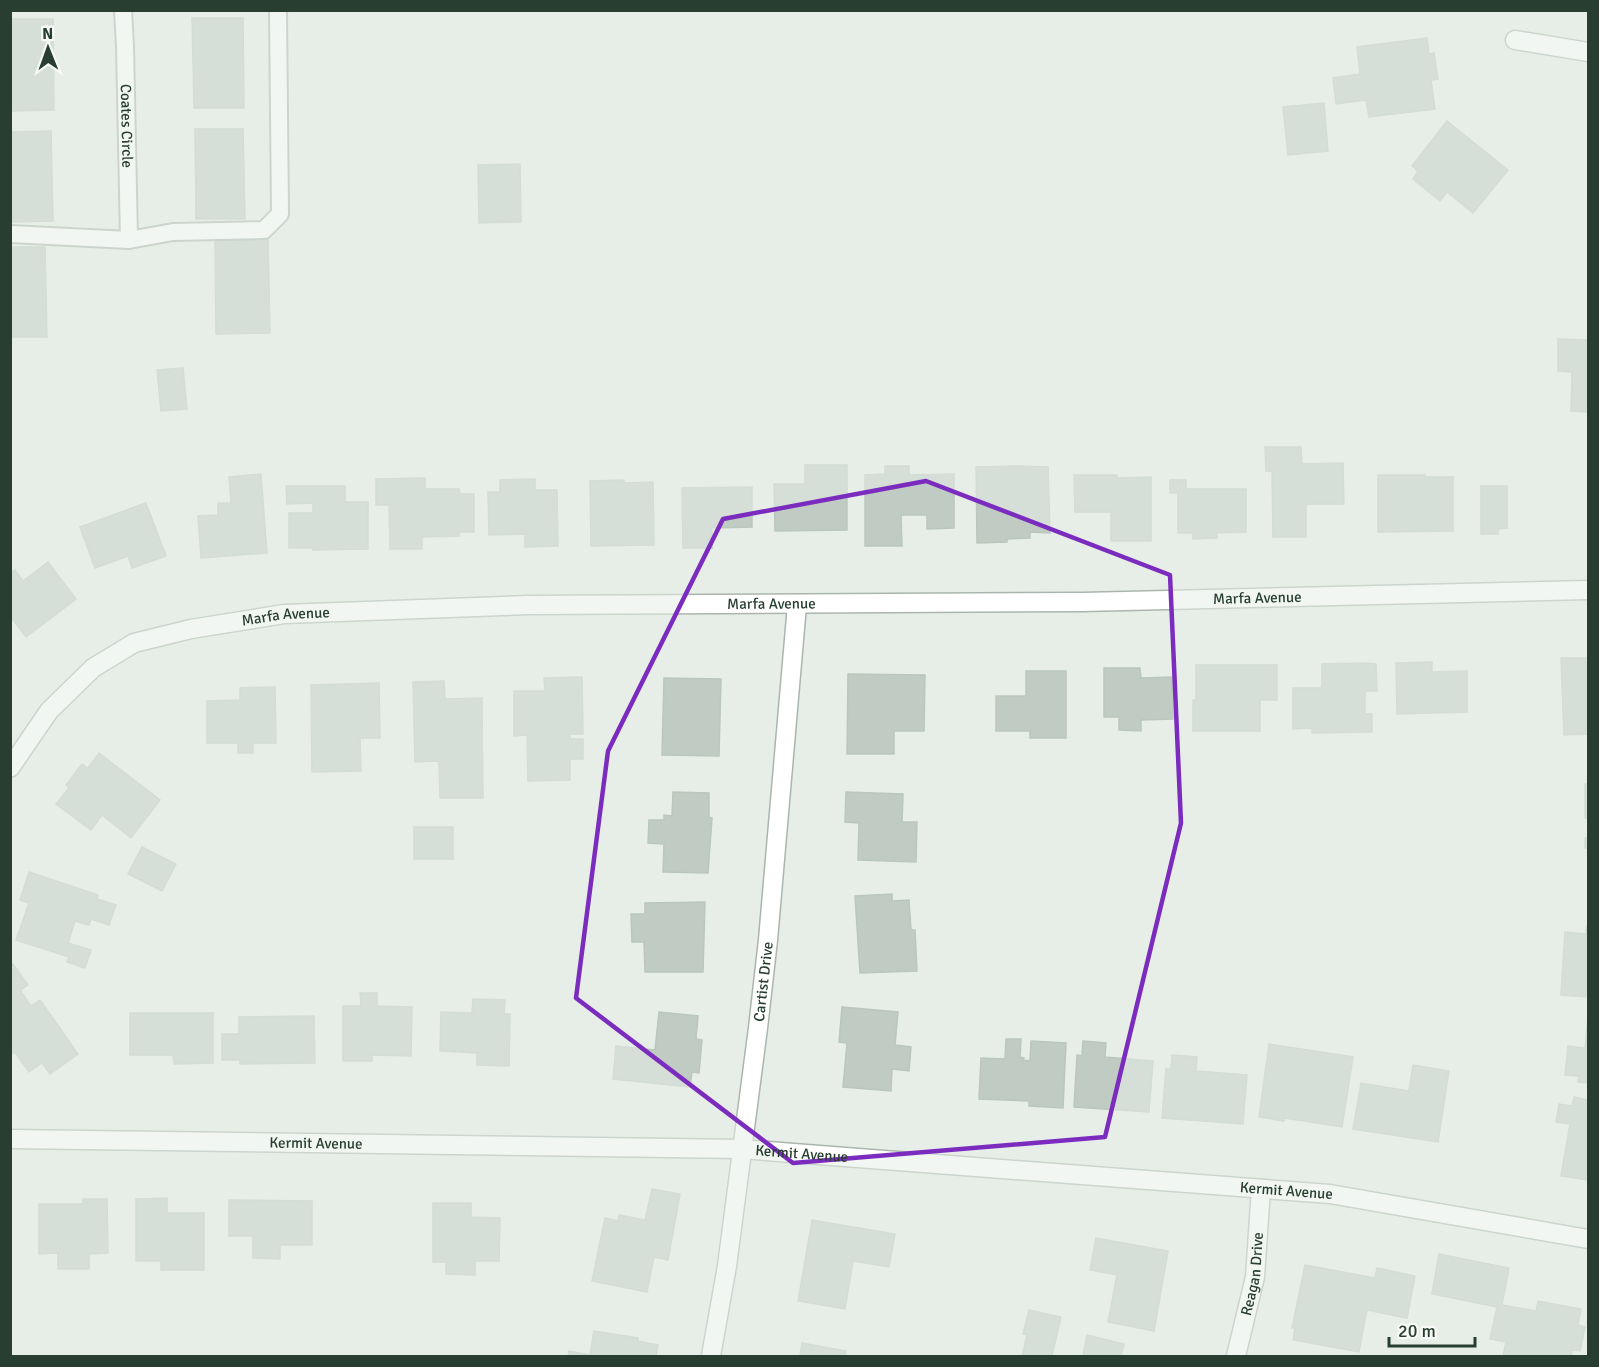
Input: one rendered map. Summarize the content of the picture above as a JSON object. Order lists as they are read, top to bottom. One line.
{"streets":{"street":["Marfa Avenue","Cartist Drive","Kermit Avenue","Reagan Drive"],"lane":["Coates Circle"]},"crossings":[["Marfa Avenue","Cartist Drive"],["Cartist Drive","Kermit Avenue"],["Kermit Avenue","Reagan Drive"]],"scale_bar":"20 m","north":"top"}
